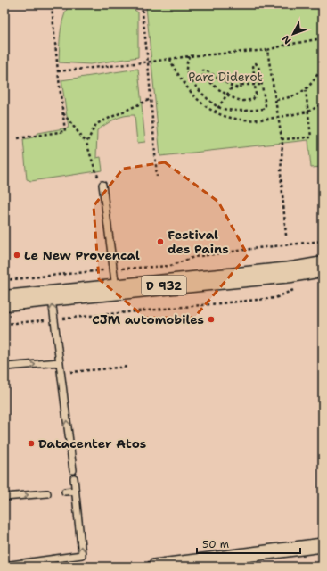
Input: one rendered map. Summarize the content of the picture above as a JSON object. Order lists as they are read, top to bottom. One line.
{"streets":{"main road":["D 932"]},"parks":["Parc Diderot"],"places":["Festival des Pains","Le New Provencal","CJM automobiles","Datacenter Atos"],"scale_bar":"50 m","north":"bottom left"}
